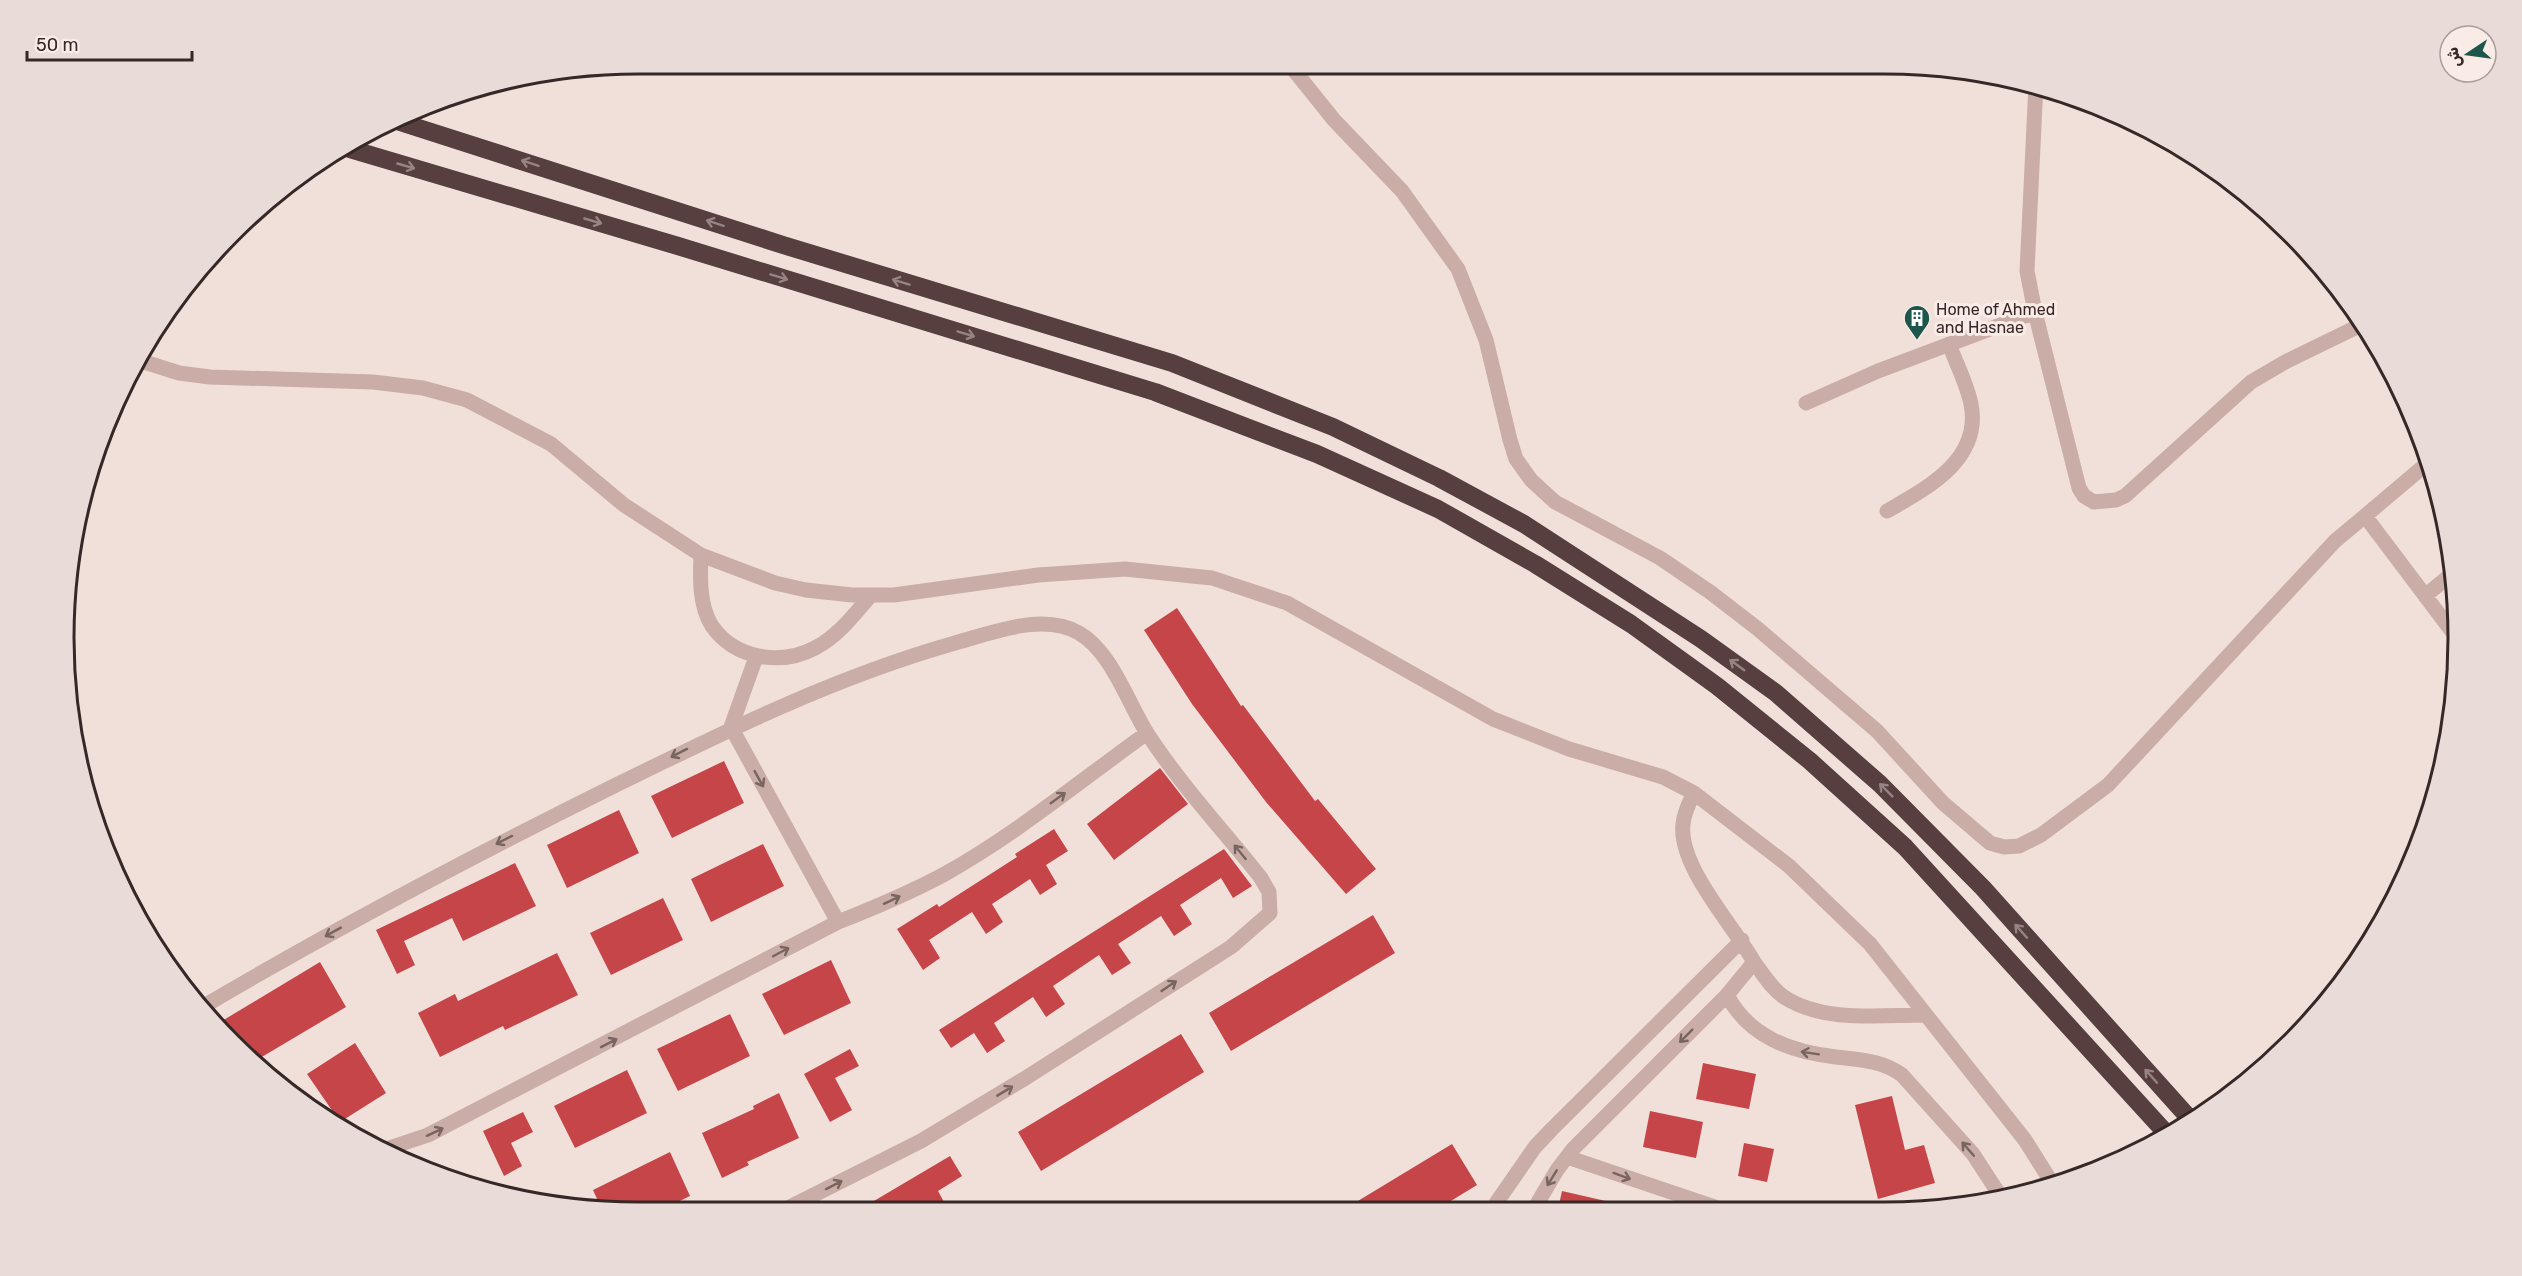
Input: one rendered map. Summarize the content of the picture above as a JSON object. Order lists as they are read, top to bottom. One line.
{"places":{"building":["Home of Ahmed and Hasnae"]},"scale_bar":"50 m","north":"left"}
